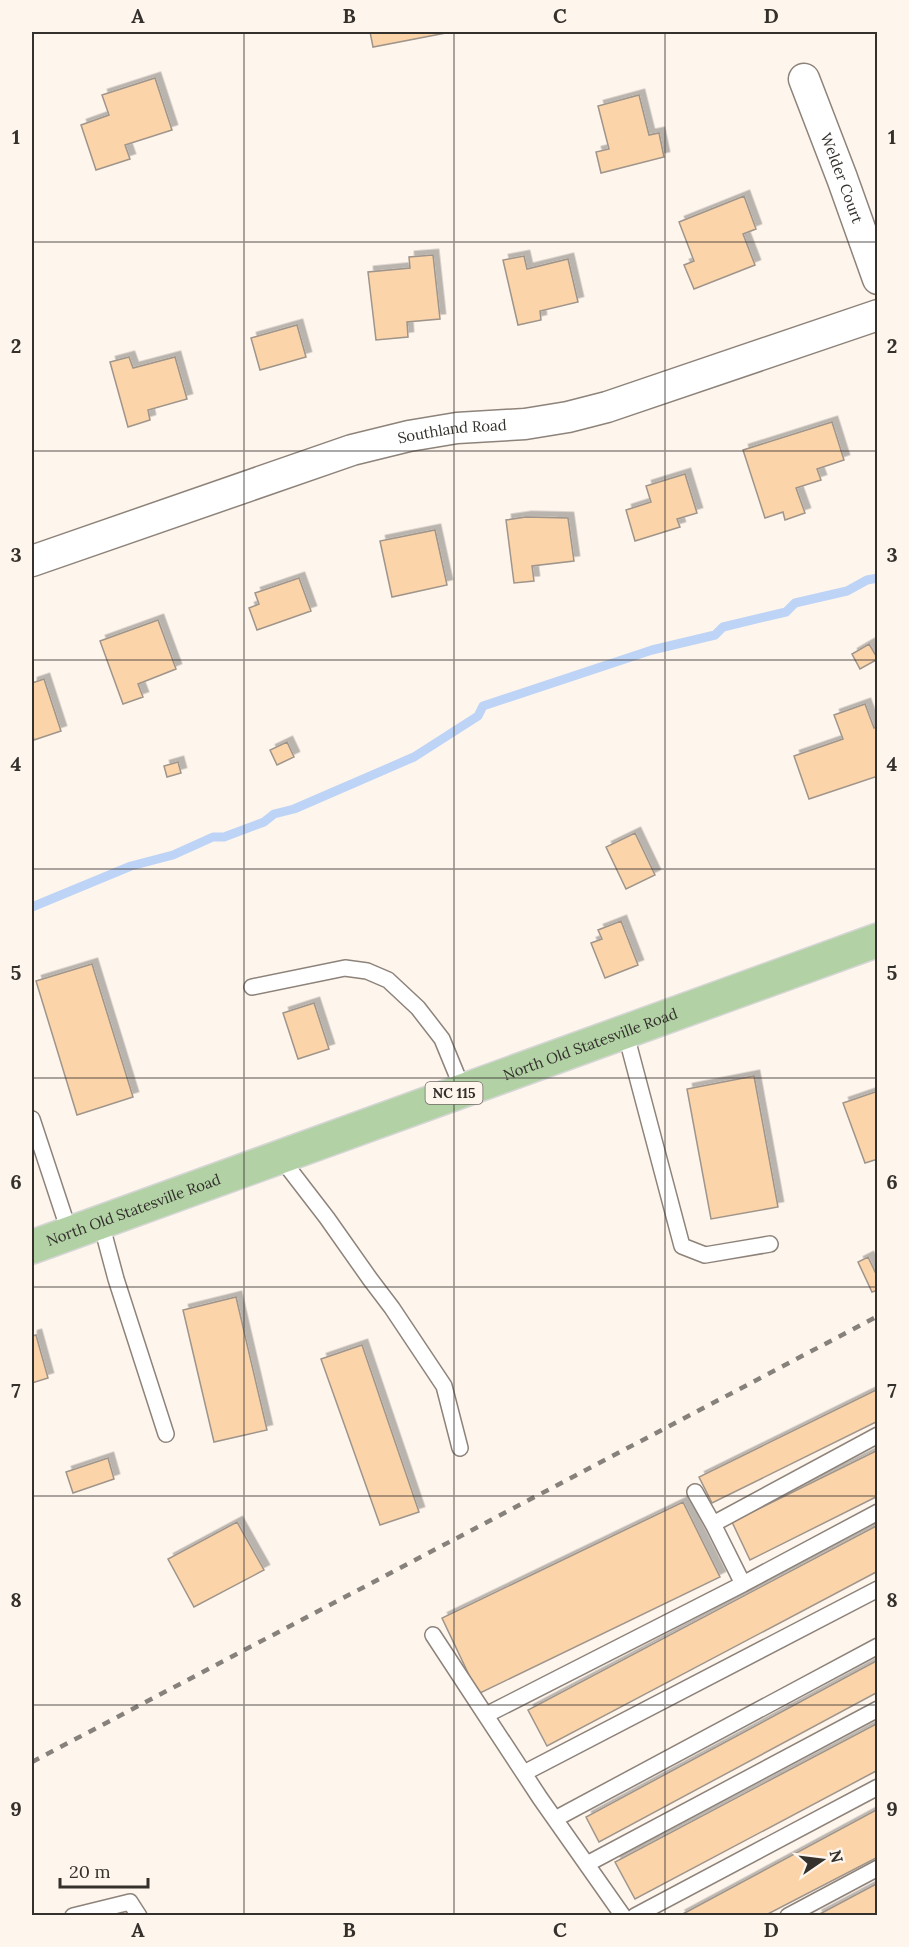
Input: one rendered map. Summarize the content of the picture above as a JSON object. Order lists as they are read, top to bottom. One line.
{"streets":{"main road":["North Old Statesville Road","NC 115"],"street":["Welder Court","Southland Road"]},"scale_bar":"20 m","north":"right","grid":{"columns":["A","B","C","D"],"rows":["1","2","3","4","5","6","7","8","9"]}}
